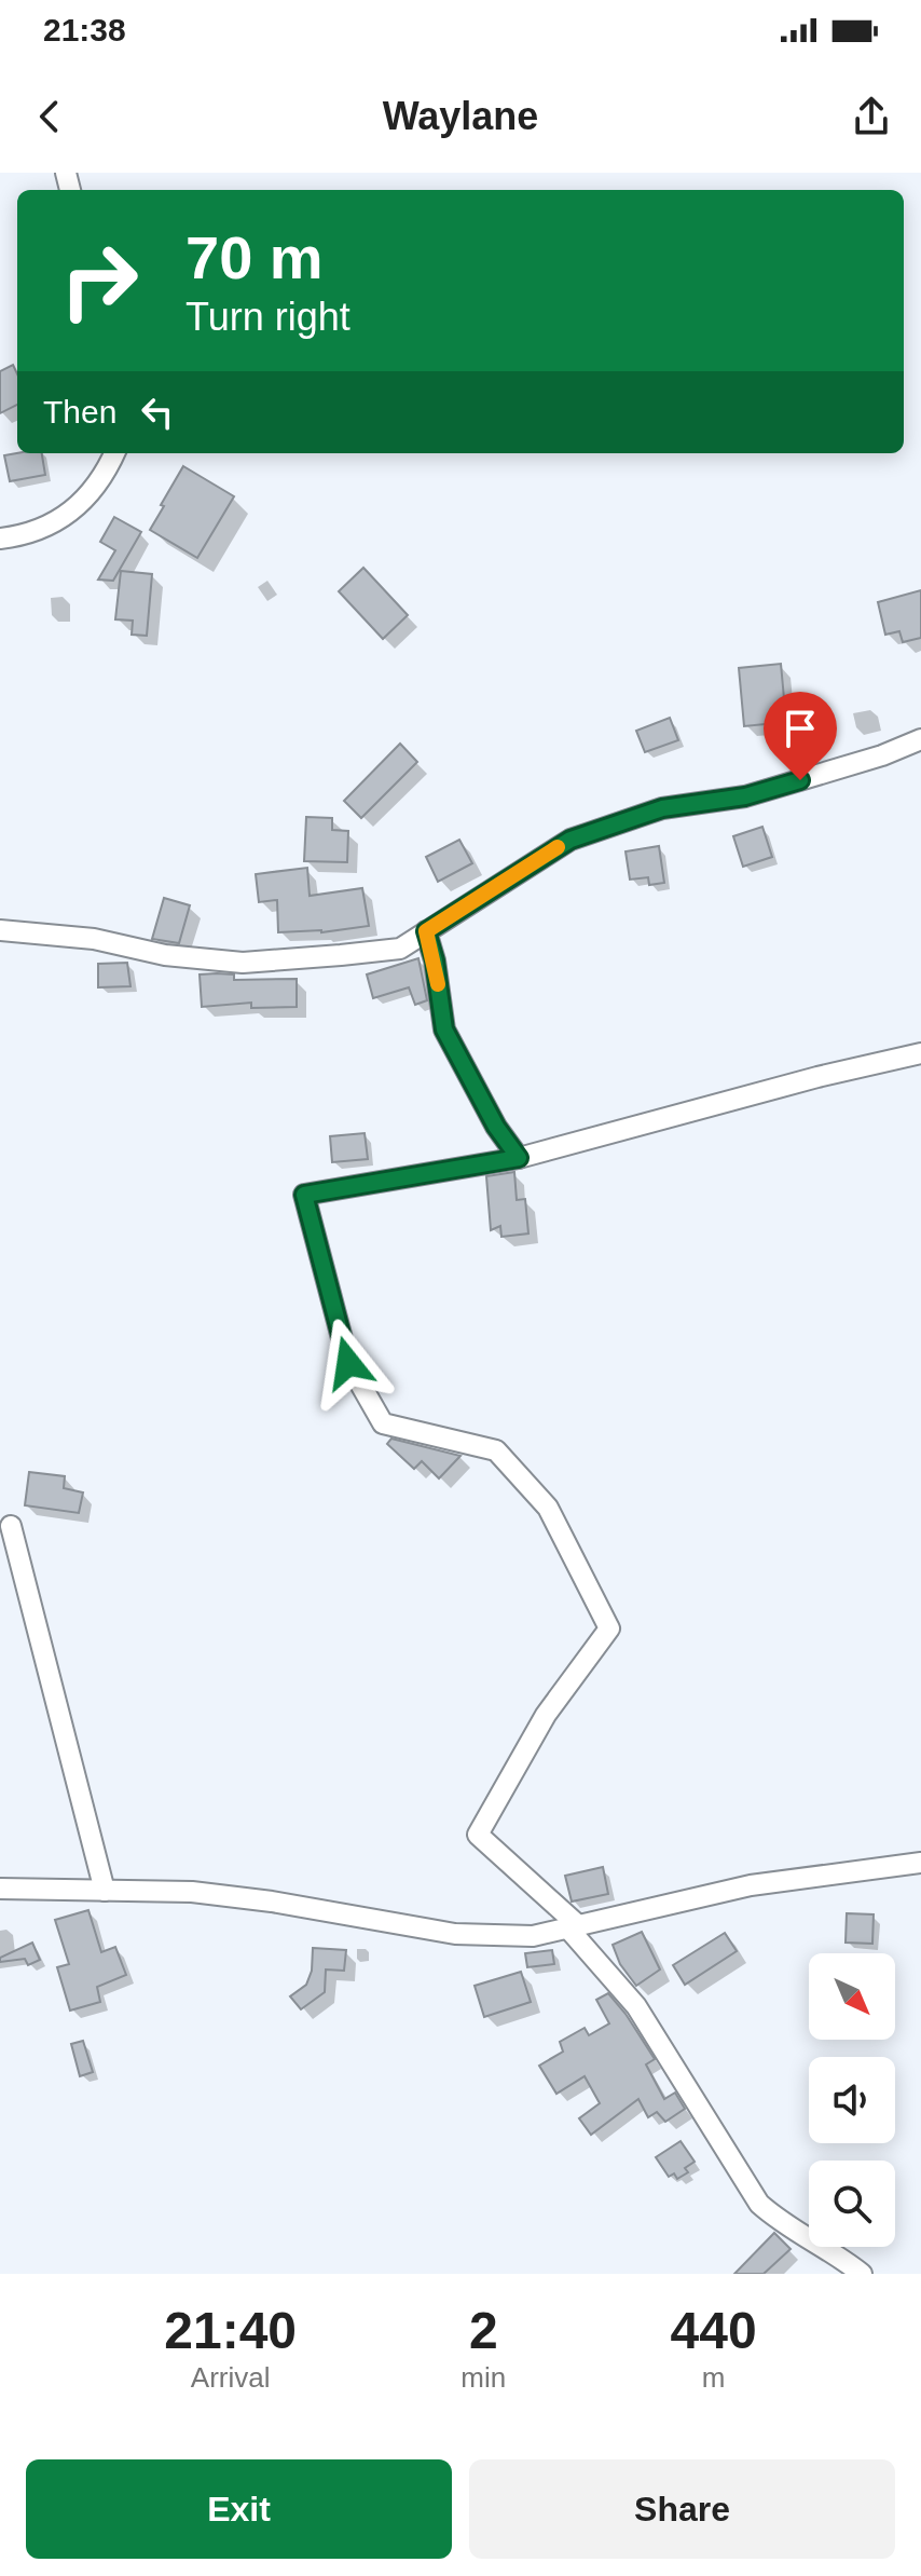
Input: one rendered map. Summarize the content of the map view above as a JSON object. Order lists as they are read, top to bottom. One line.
{"north":"bottom right","page":{"status":"21:38","header":"Waylane","turn":["70 m","Turn right"],"then":"Then","eta":["21:40","Arrival","2","min","440","m"],"buttons":["Exit","Share"]}}
